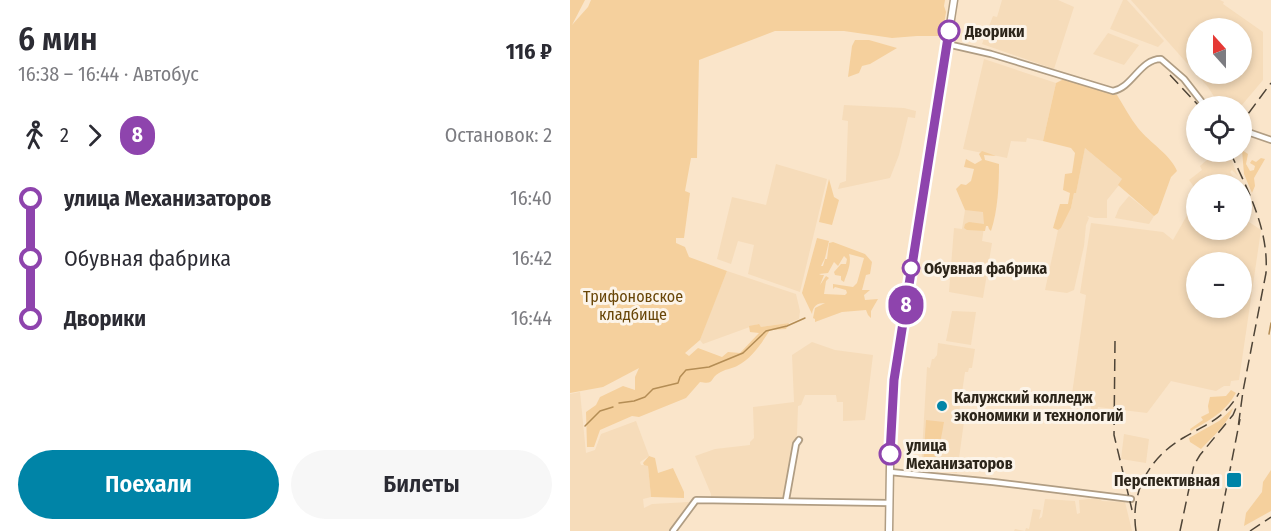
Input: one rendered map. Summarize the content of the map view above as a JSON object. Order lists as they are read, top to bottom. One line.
{"parks":["Трифоновское кладбище"],"places":{"other":["Дворики","Обувная фабрика","Калужский колледж экономики и технологий","улица Механизаторов"],"transit":["Перспективная"]},"lines":["bus line 8"],"north":"top","page":{"heading":["6 мин","16:38 – 16:44 · Автобус","116 ₽"],"on_map":"8","map_buttons":["+","−"],"legs":["2","8","Остановок: 2"],"list":[{"name":"улица Механизаторов","value":"16:40"},{"name":"Обувная фабрика","value":"16:42"},{"name":"Дворики","value":"16:44"}],"buttons":["Поехали","Билеты"]}}
